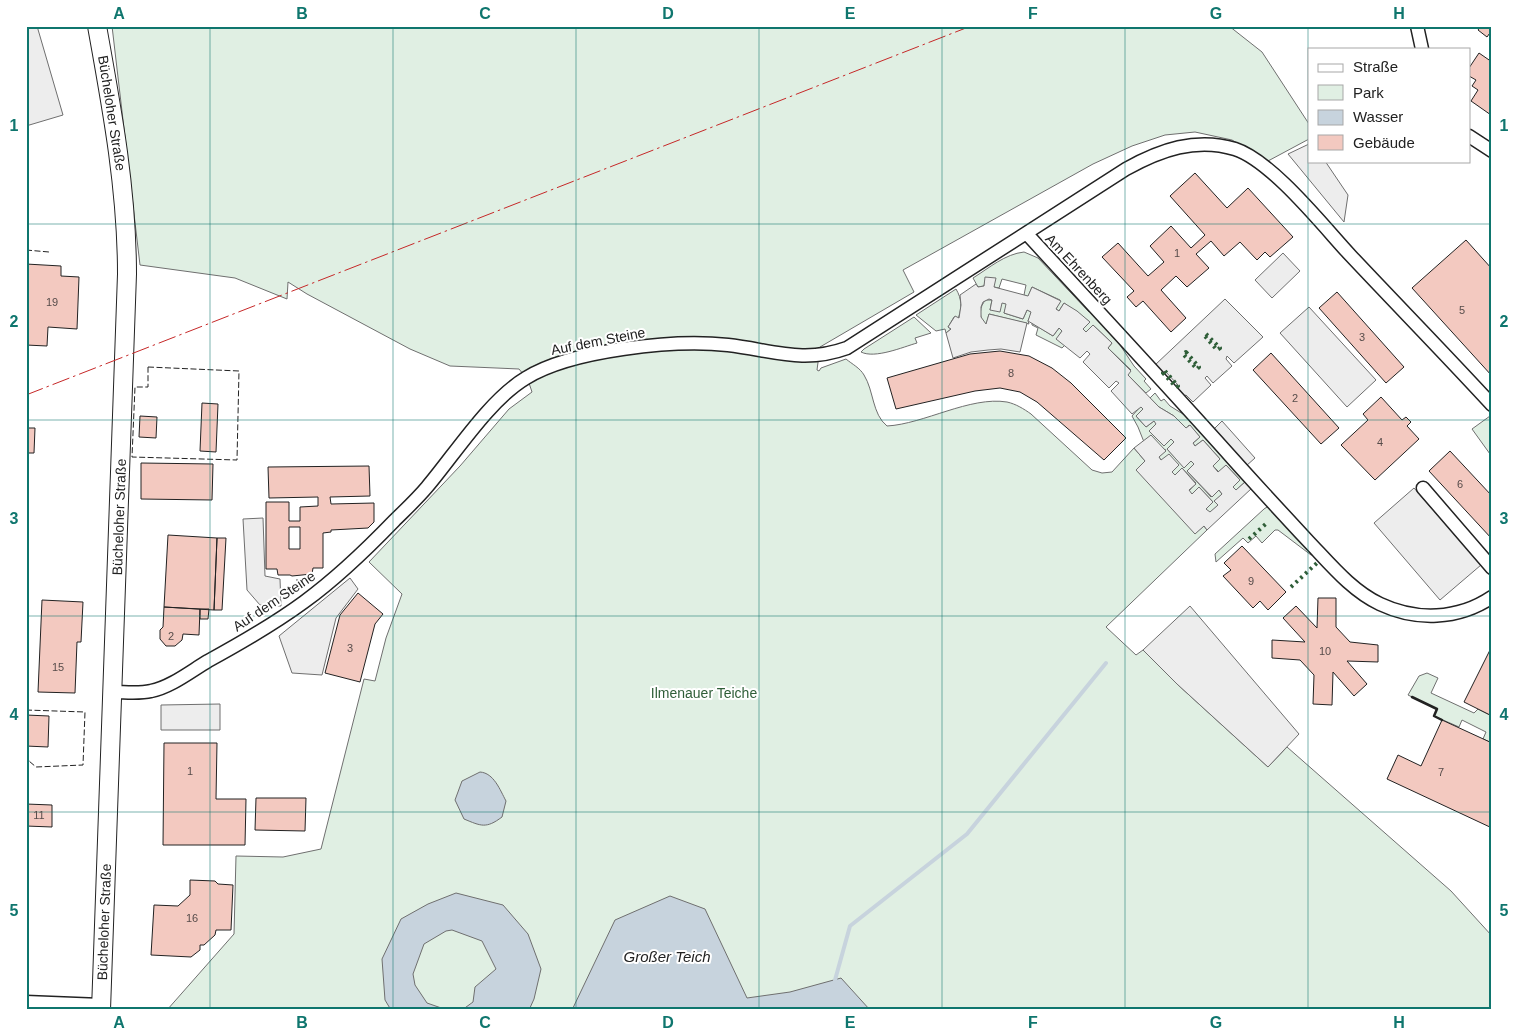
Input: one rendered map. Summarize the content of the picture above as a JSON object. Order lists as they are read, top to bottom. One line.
{"streets":{"main road":["Bücheloher Straße"],"street":["Am Ehrenberg","Auf dem Steine"]},"crossings":[["Bücheloher Straße","Auf dem Steine"],["Am Ehrenberg","Auf dem Steine"]],"water":["Großer Teich"],"parks":["Ilmenauer Teiche"],"house_numbers":["1","19","5","3","8","2","4","6","9","2","3","10","15","1","7","11","16"],"legend":["Straße","Park","Wasser","Gebäude"],"grid":{"columns":["A","B","C","D","E","F","G","H"],"rows":["1","2","3","4","5"]}}
